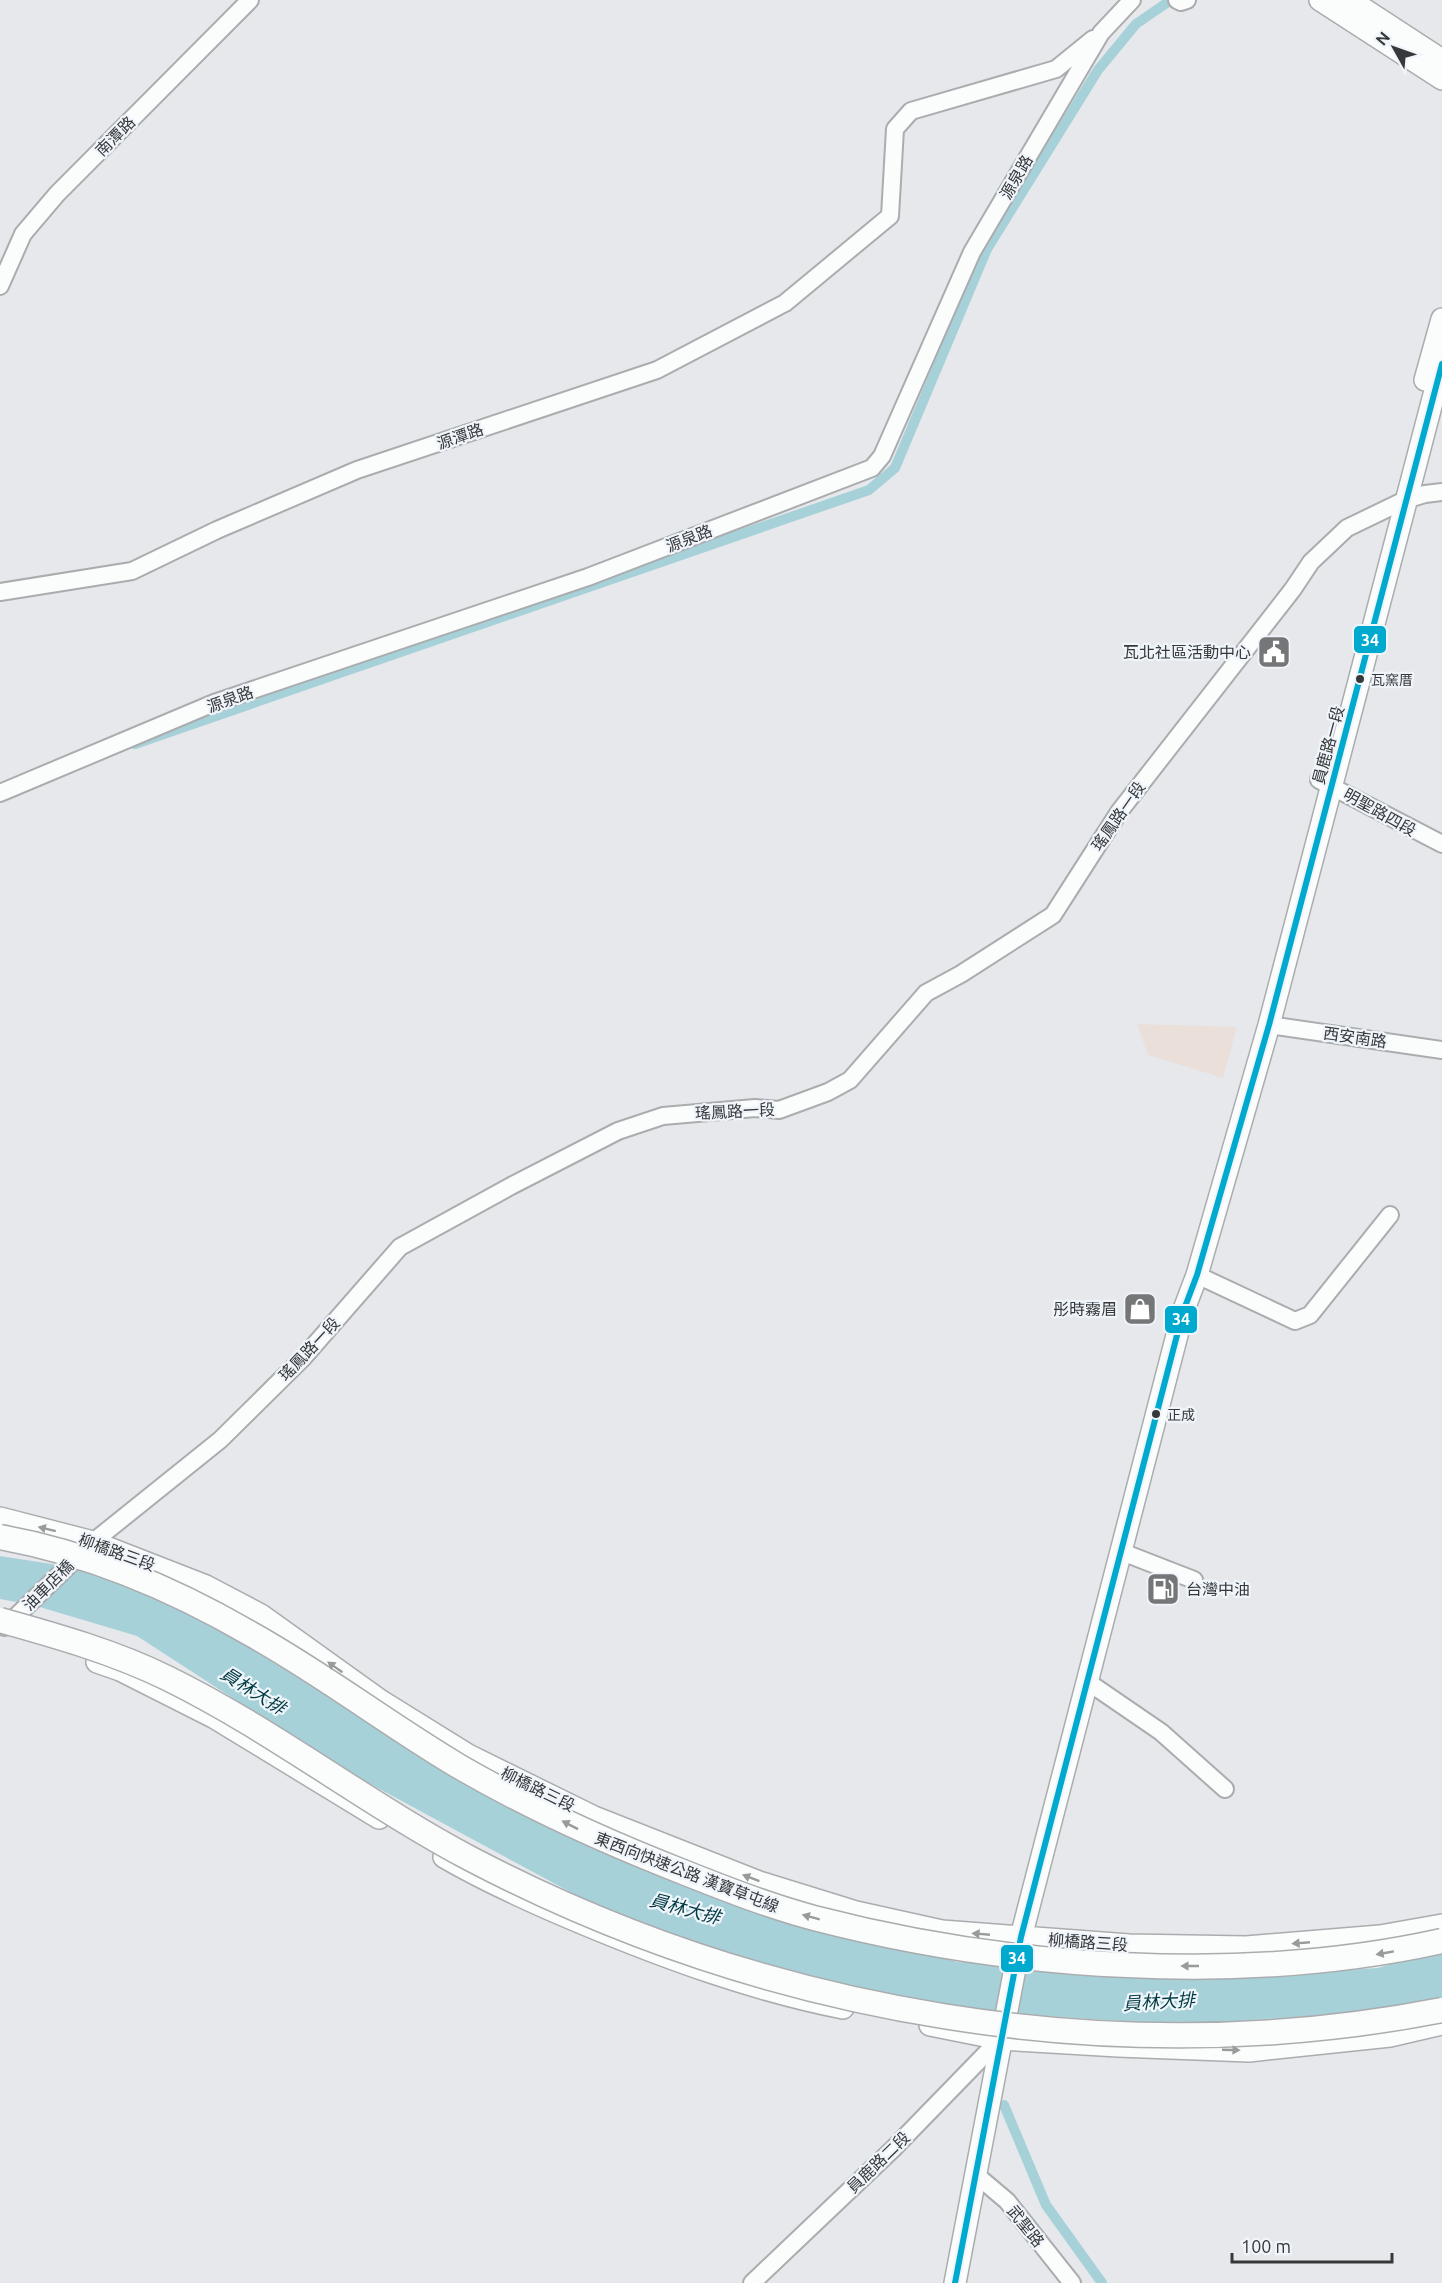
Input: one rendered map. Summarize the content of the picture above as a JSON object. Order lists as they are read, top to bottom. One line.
{"streets":{"highway":["東西向快速公路 漢寶草屯線"],"main road":["員鹿路一段","柳橋路三段"],"street":["南潭路","源泉路","源潭路","明聖路四段","瑤鳳路一段","西安南路","油車店橋","員鹿路二段","武聖路"]},"crossings":[["源泉路","源潭路"],["員鹿路一段","明聖路四段"],["員鹿路一段","瑤鳳路一段"],["員鹿路一段","西安南路"],["員鹿路一段","柳橋路三段"],["員鹿路一段","員鹿路二段"],["員鹿路一段","武聖路"],["瑤鳳路一段","柳橋路三段"],["瑤鳳路一段","油車店橋"],["柳橋路三段","油車店橋"]],"water":["員林大排"],"places":{"public building":["瓦北社區活動中心"],"other":["瓦窯厝","正成"],"shop":["彤時霧眉"],"fuel station":["台灣中油"]},"lines":["transit line 34"],"scale_bar":"100 m","north":"top left"}
